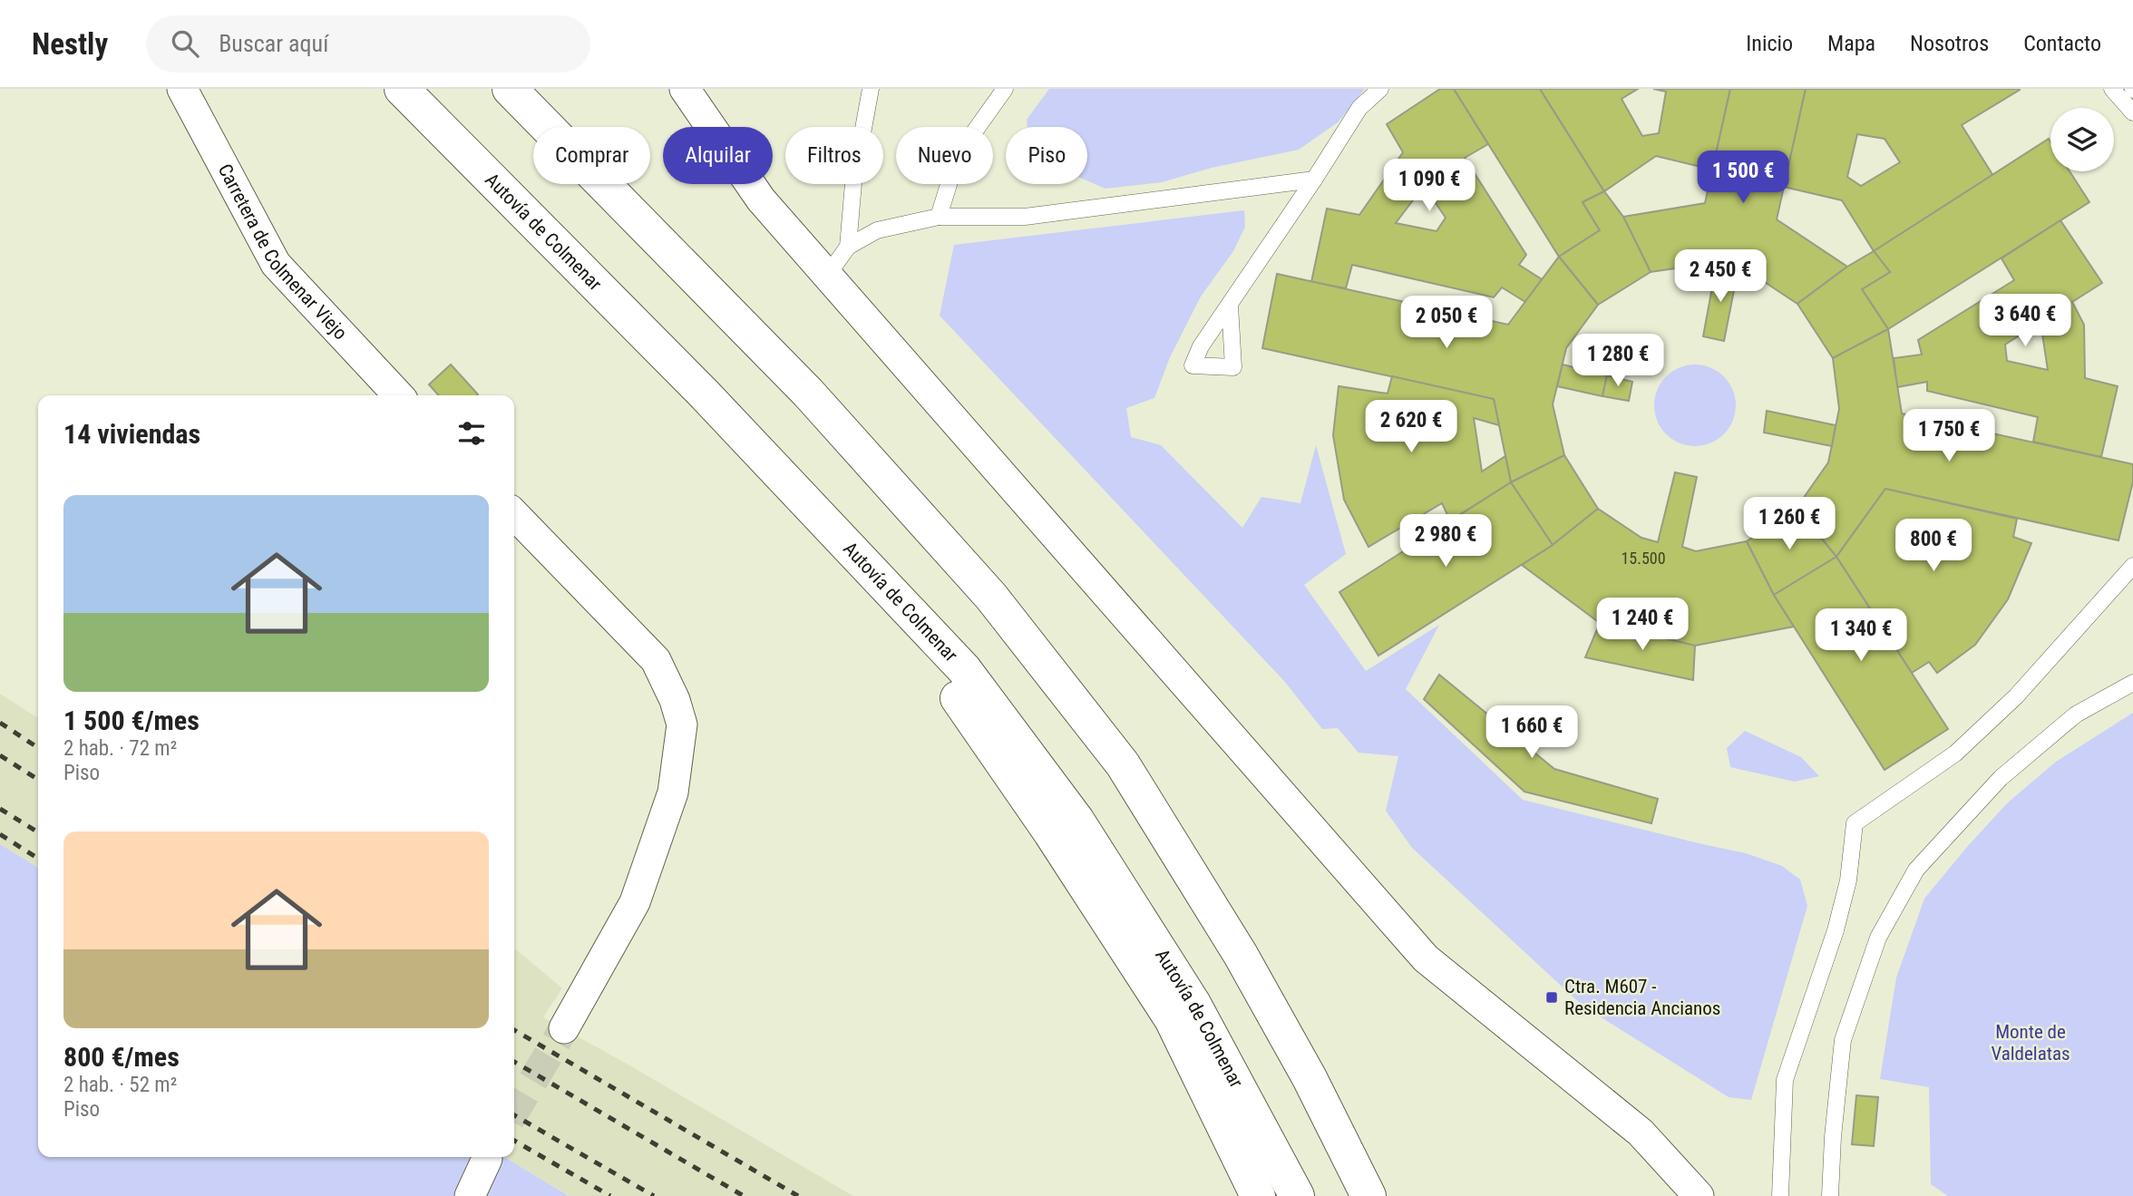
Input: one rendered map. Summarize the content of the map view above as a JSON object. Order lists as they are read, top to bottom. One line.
{"streets":{"highway":["Autovía de Colmenar"],"street":["Carretera de Colmenar Viejo"]},"parks":["Monte de Valdelatas"],"places":{"transit":["Ctra. M607 - Residencia Ancianos"]},"house_numbers":["15.500"],"page":{"header":"Nestly","search":"Buscar aquí","nav":["Inicio","Mapa","Nosotros","Contacto"],"chip":["Comprar","Alquilar","Filtros","Nuevo","Piso"],"price":["1 500 €","1 090 €","2 450 €","3 640 €","2 050 €","1 280 €","2 620 €","1 750 €","1 260 €","2 980 €","800 €","1 240 €","1 340 €","1 660 €"],"heading":"14 viviendas","list":[{"name":"1 500 €/mes","note":"2 hab. · 72 m² · Piso"},{"name":"800 €/mes","note":"2 hab. · 52 m² · Piso"}]}}
